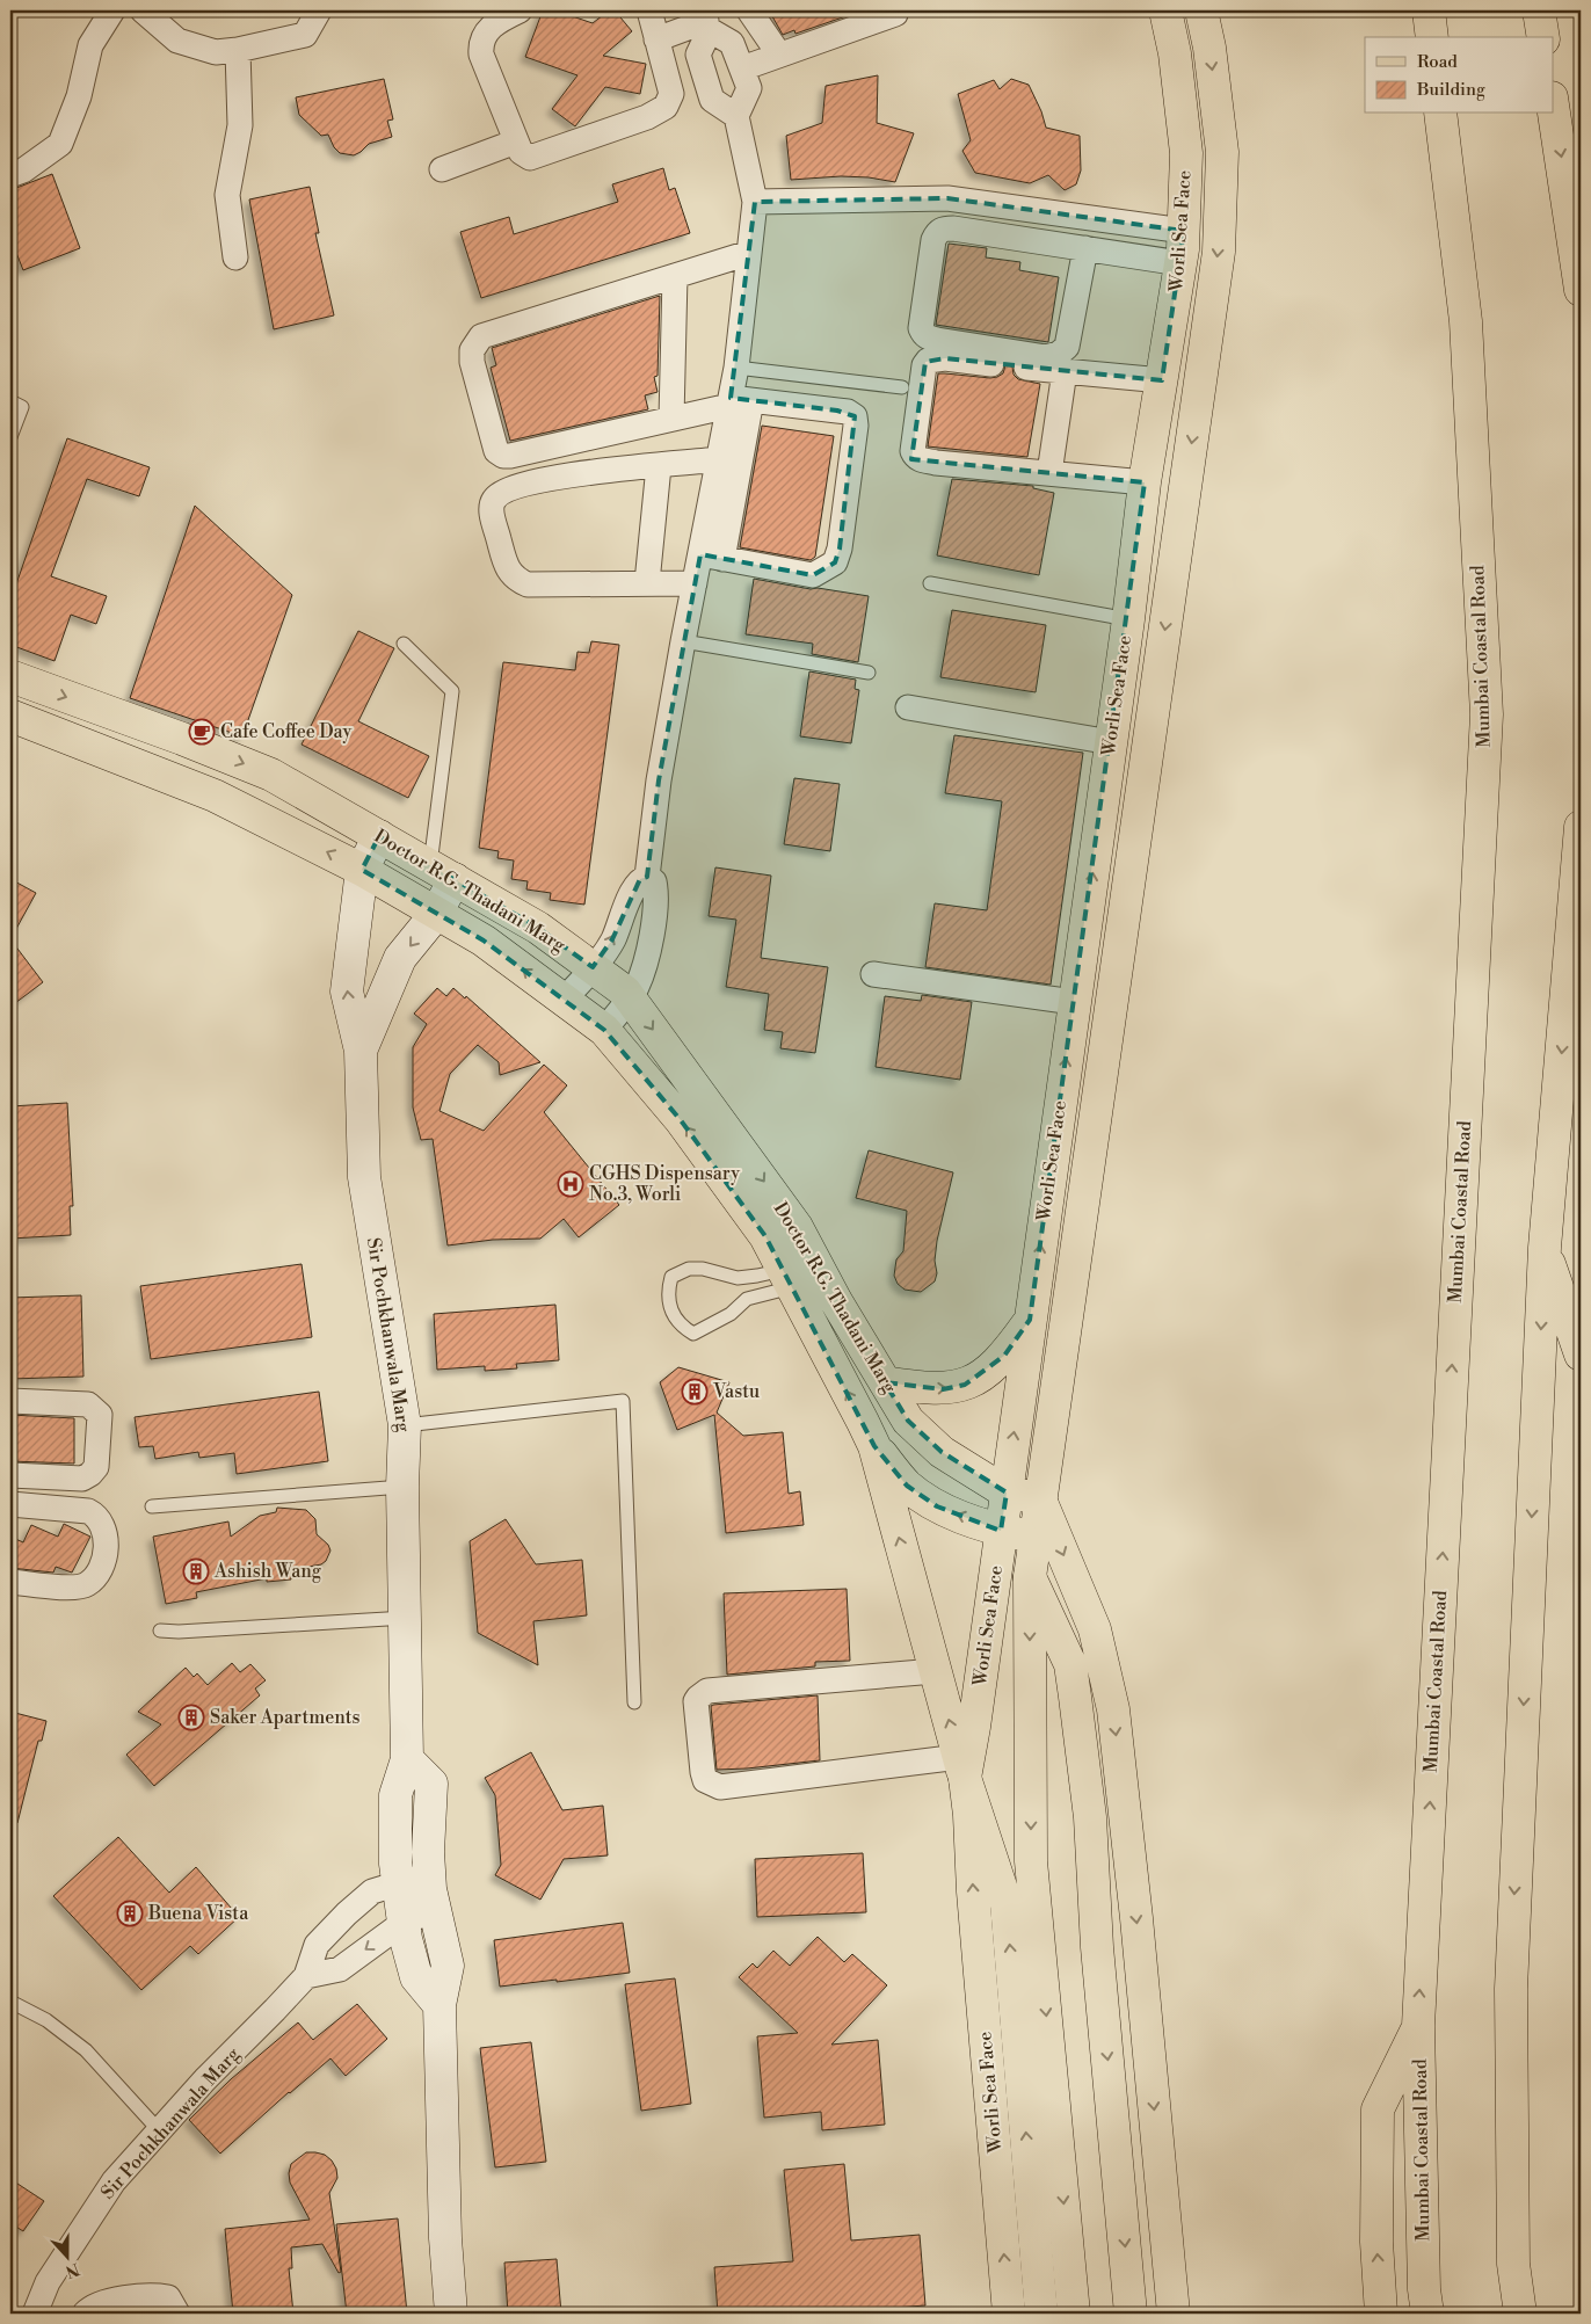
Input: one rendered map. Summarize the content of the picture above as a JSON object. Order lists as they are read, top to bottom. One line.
{"streets":{"main road":["Worli Sea Face","Mumbai Coastal Road","Doctor R.G. Thadani Marg"],"street":["Sir Pochkhanwala Marg"]},"crossings":[["Worli Sea Face","Doctor R.G. Thadani Marg"],["Doctor R.G. Thadani Marg","Sir Pochkhanwala Marg"]],"places":{"cafe":["Cafe Coffee Day"],"hospital":["CGHS Dispensary No.3, Worli"],"building":["Vastu","Ashish Wang","Saker Apartments","Buena Vista"]},"legend":["Road","Building"],"north":"bottom"}
